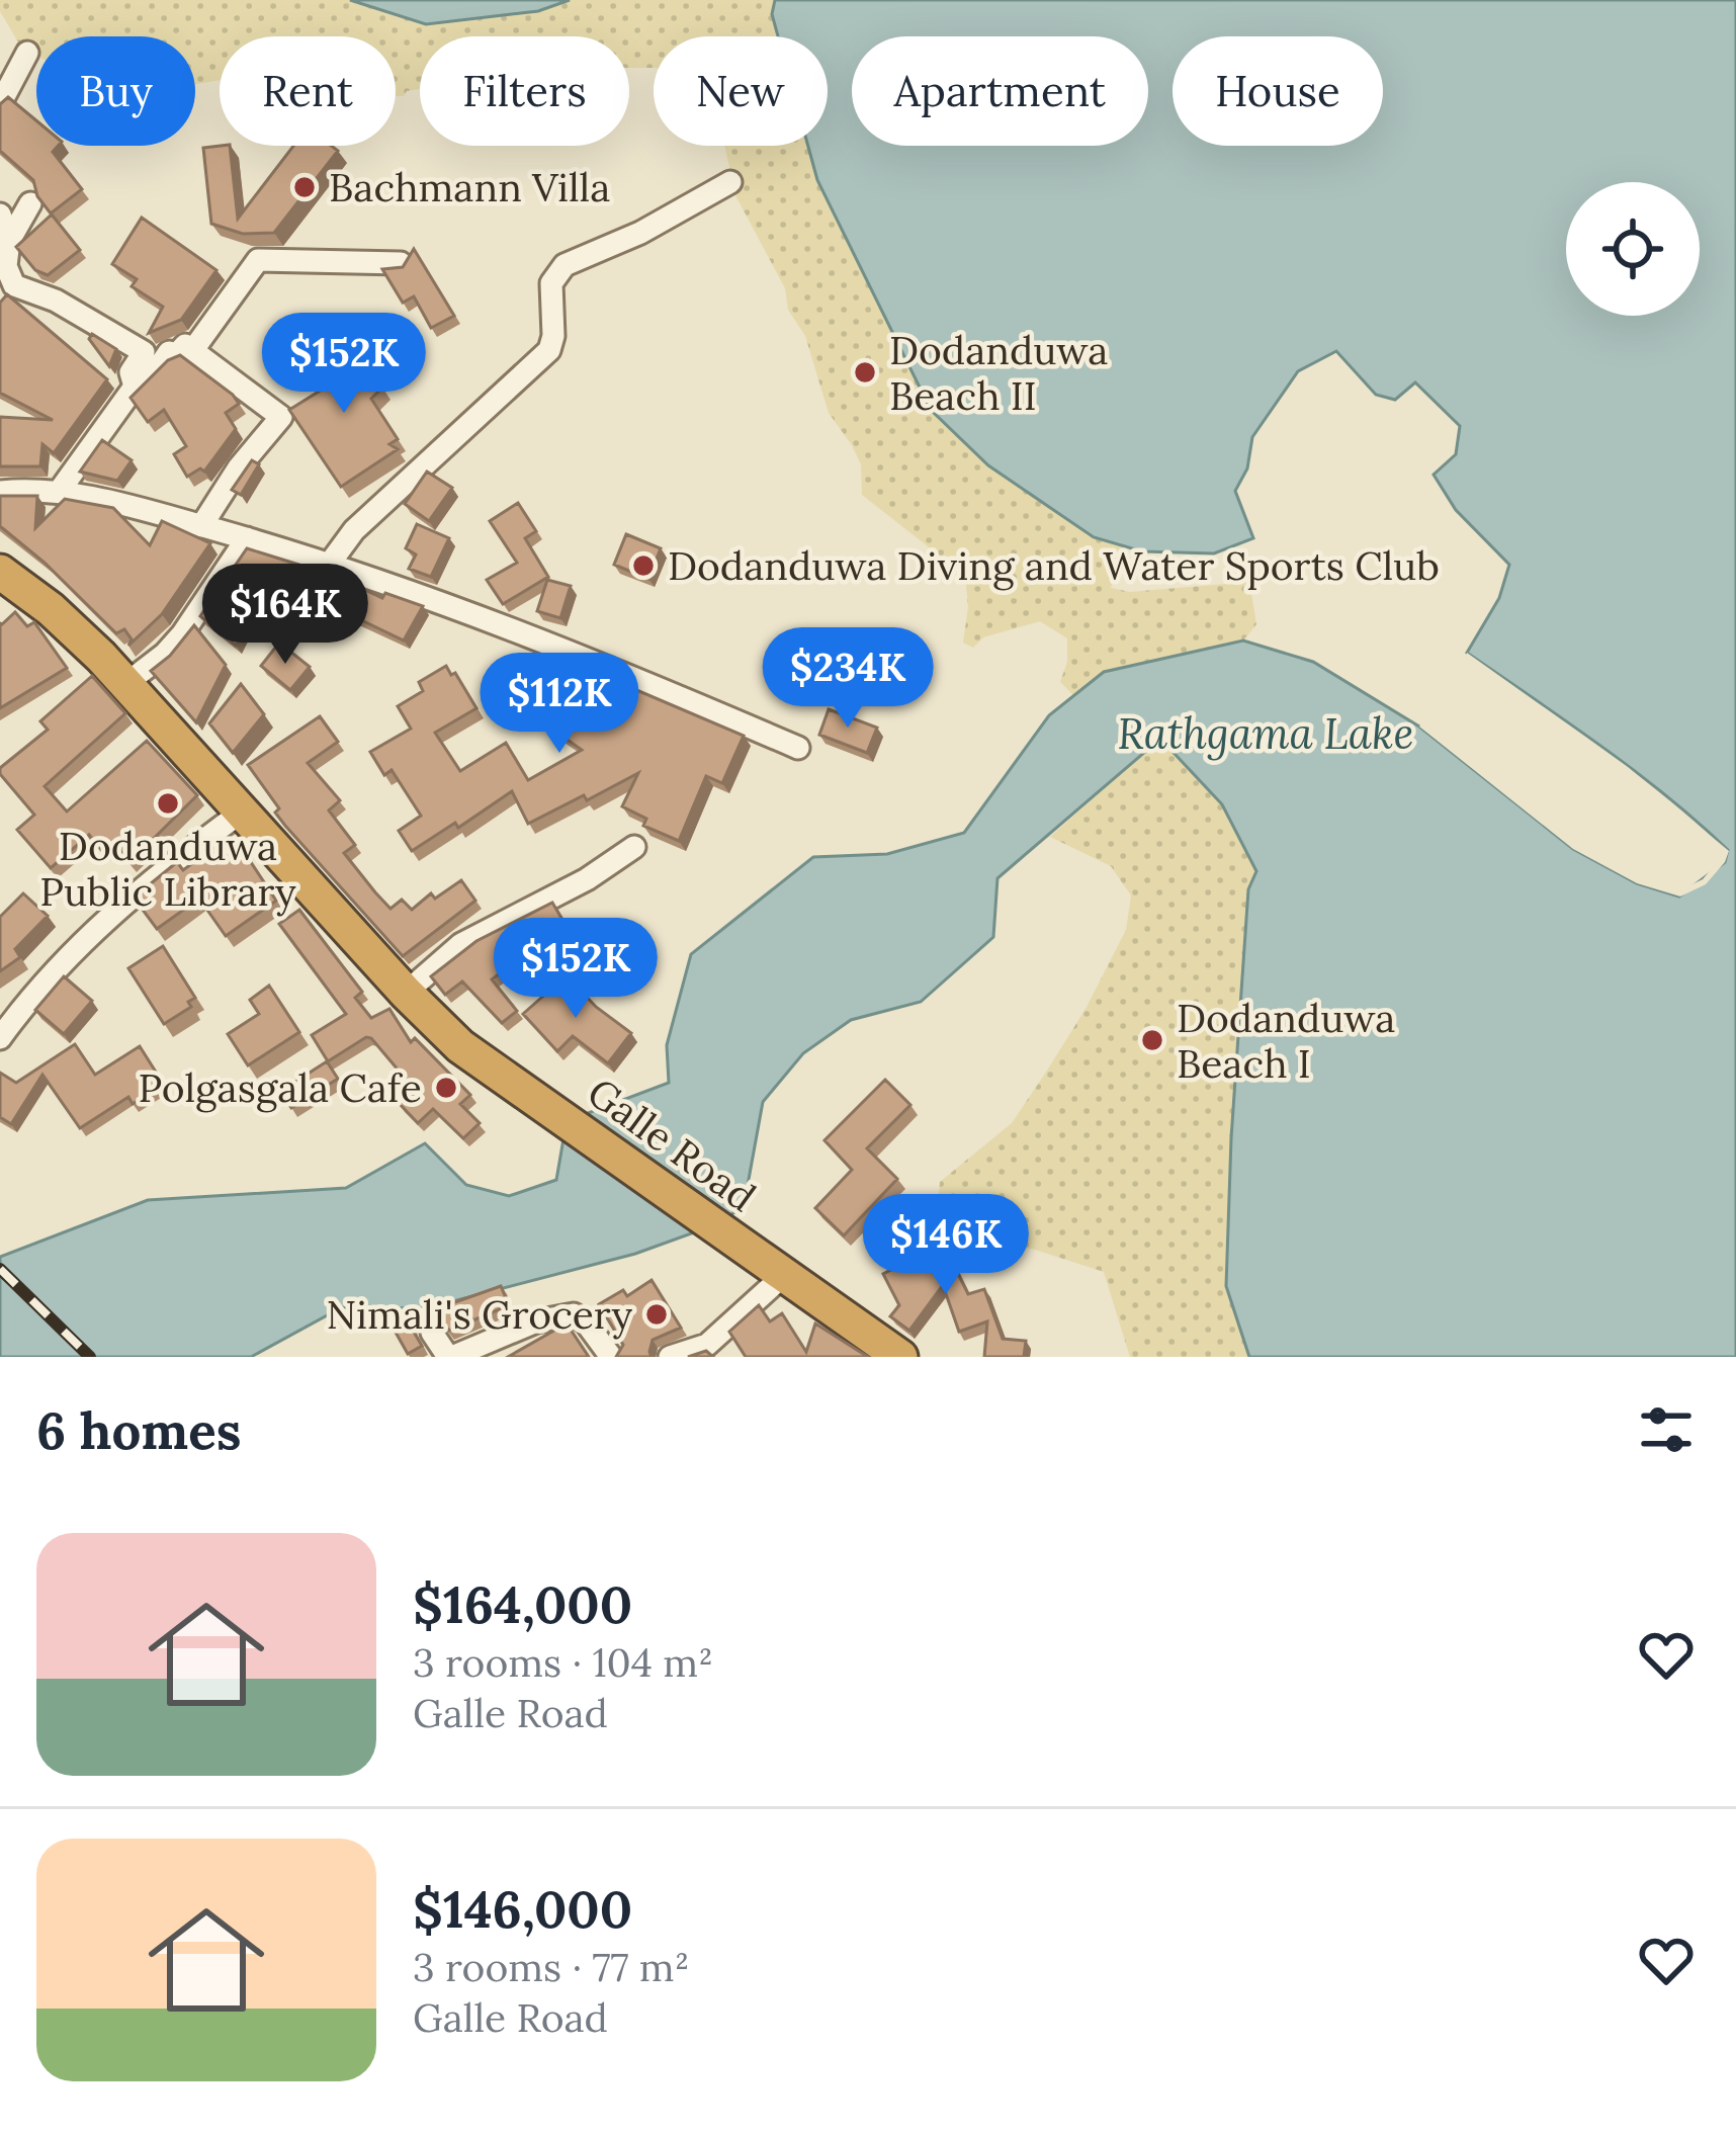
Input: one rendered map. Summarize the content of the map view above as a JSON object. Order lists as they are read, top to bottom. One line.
{"streets":{"highway":["Galle Road"]},"water":["Rathgama Lake"],"places":["Bachmann Villa","Dodanduwa Beach II","Dodanduwa Diving and Water Sports Club","Dodanduwa Public Library","Dodanduwa Beach I","Polgasgala Cafe","Nimali's Grocery"],"page":{"chip":["Buy","Rent","Filters","New","Apartment","House"],"price":["$152K","$164K","$234K","$112K","$152K","$146K"],"heading":"6 homes","list":[{"name":"$164,000","note":"3 rooms · 104 m² · Galle Road"},{"name":"$146,000","note":"3 rooms · 77 m² · Galle Road"}]}}
